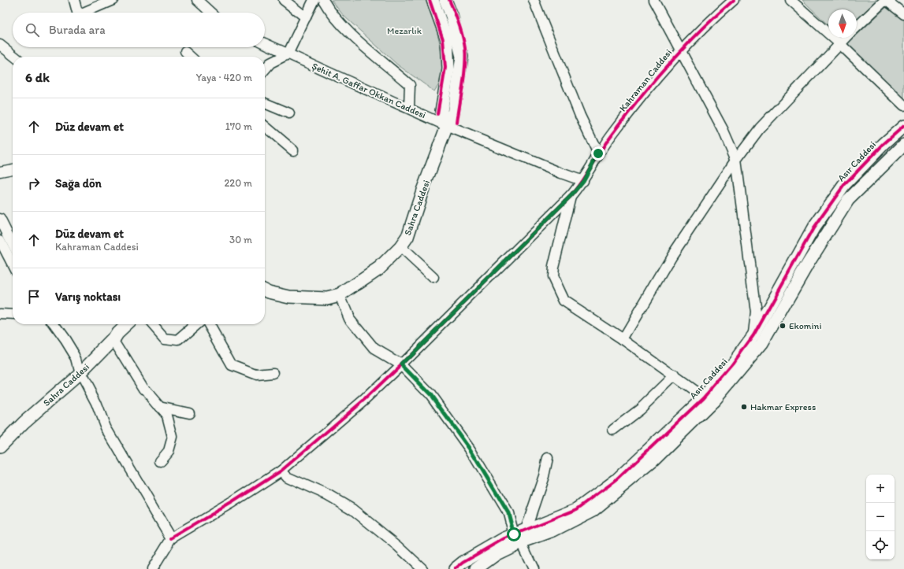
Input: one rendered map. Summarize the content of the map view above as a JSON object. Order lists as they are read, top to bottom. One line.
{"streets":{"street":["Kahraman Caddesi","Şehit A. Gaffar Okkan Caddesi","Asır Caddesi","Sahra Caddesi"]},"crossings":[["Kahraman Caddesi","Şehit A. Gaffar Okkan Caddesi"],["Şehit A. Gaffar Okkan Caddesi","Sahra Caddesi"]],"parks":["Mezarlık"],"places":["Ekomini","Hakmar Express"],"north":"bottom","page":{"search":"Burada ara","heading":["6 dk","Yaya · 420 m"],"list":[["Düz devam et","170 m"],["Sağa dön","220 m"],["Düz devam et","Kahraman Caddesi","30 m"],"Varış noktası"],"map_buttons":["+","−"]}}
